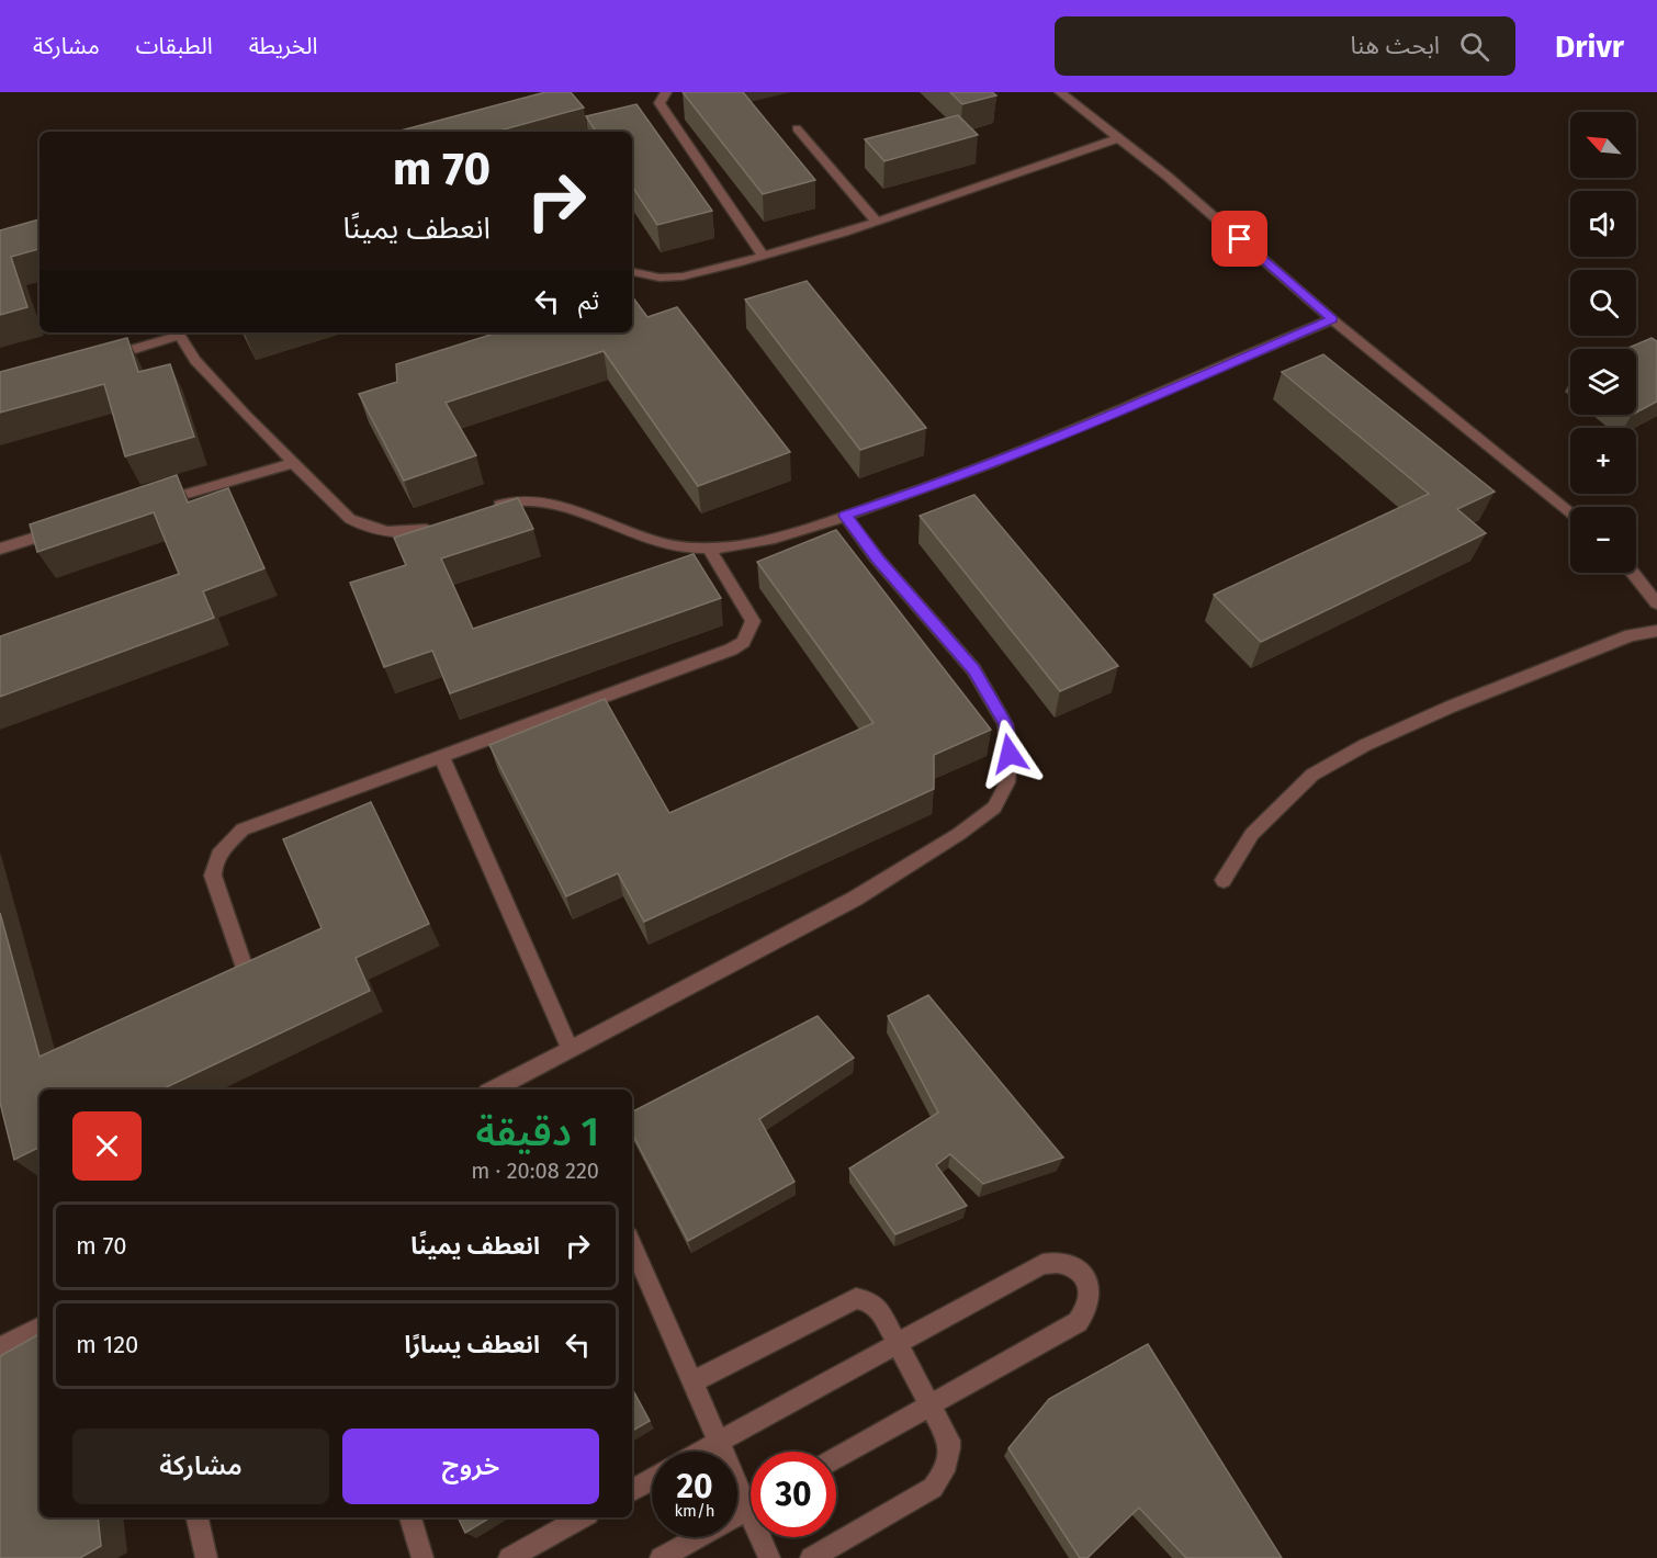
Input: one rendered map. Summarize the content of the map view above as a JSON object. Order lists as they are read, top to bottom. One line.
{"north":"top left","page":{"header":"Drivr","search":"ابحث هنا","nav":["الخريطة","الطبقات","مشاركة"],"map_buttons":["+","−"],"turn":["70 m","انعطف يمينًا"],"then":"ثم","heading":["1 دقيقة","220 m · 20:08"],"list":[{"name":"انعطف يمينًا","value":"70 m"},{"name":"انعطف يسارًا","value":"120 m"}],"buttons":["خروج","مشاركة"],"speed":"20 km/h","limit":"30"}}
